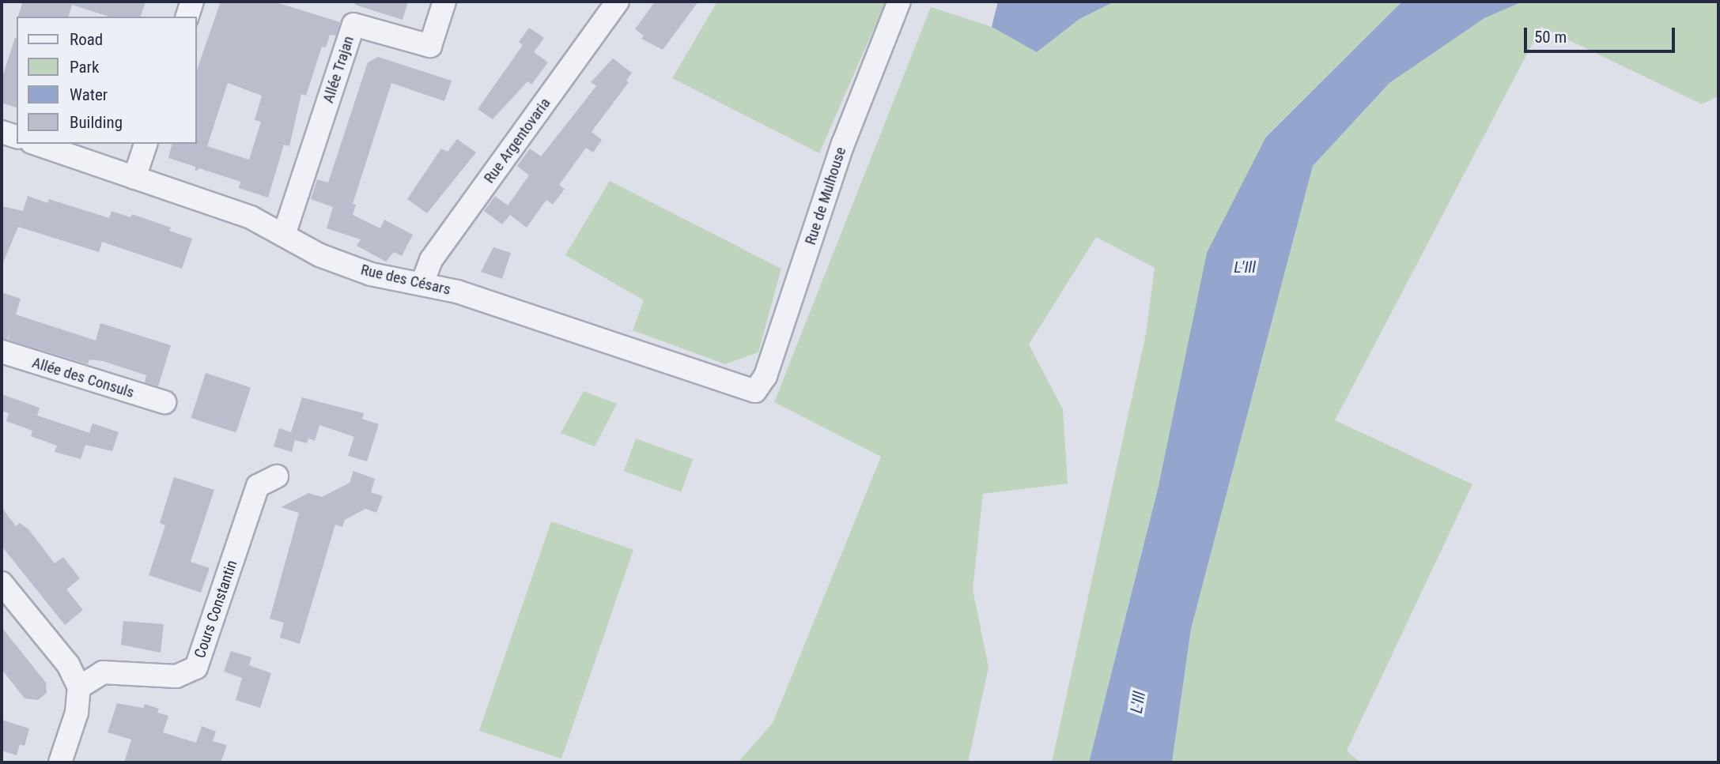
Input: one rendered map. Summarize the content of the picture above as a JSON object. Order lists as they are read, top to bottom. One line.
{"streets":{"street":["Allée Trajan","Rue Argentovaria","Rue de Mulhouse","Rue des Césars","Allée des Consuls","Cours Constantin"]},"crossings":[["Allée Trajan","Rue des Césars"],["Rue Argentovaria","Rue des Césars"],["Rue de Mulhouse","Rue des Césars"]],"water":["L'Ill"],"legend":["Road","Park","Water","Building"],"scale_bar":"50 m"}
